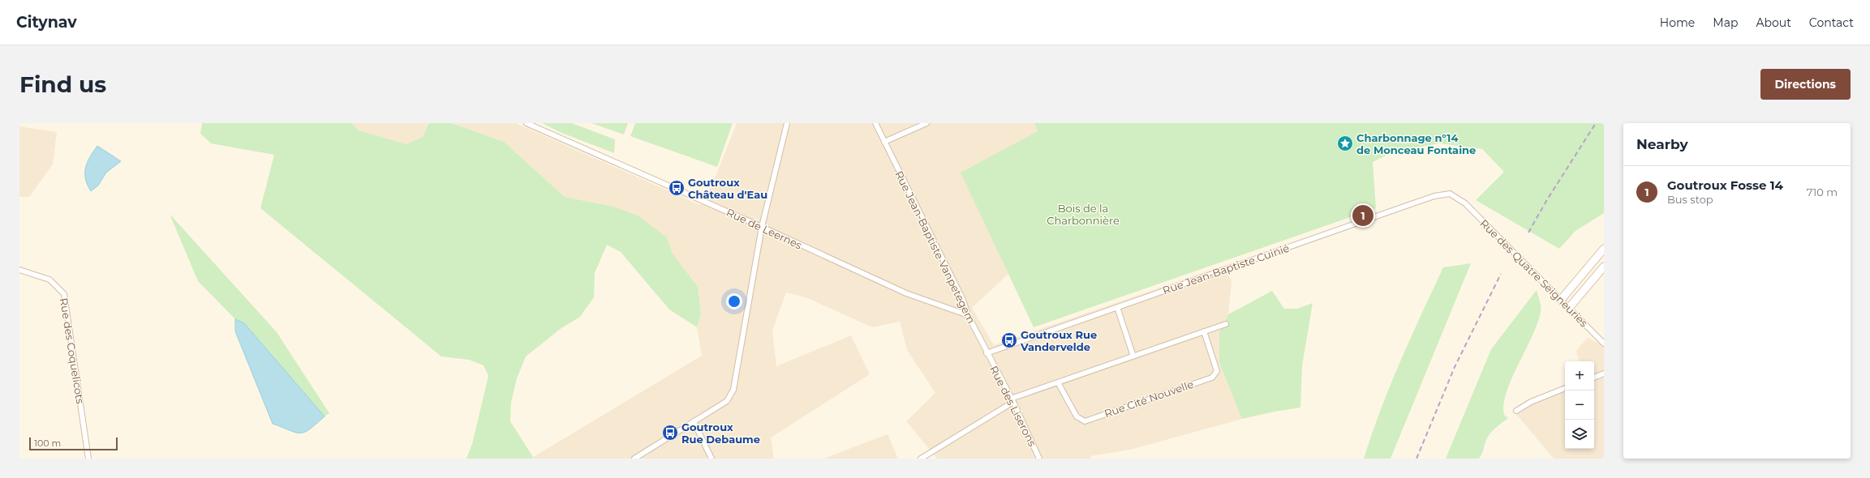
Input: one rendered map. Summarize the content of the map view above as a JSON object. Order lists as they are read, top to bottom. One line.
{"streets":{"street":["Rue de Leernes","Rue Jean-Baptiste Vanpetegem","Rue Jean-Baptiste Cuinié","Rue des Quatre Seigneuries","Rue des Coquelicots","Rue Cité Nouvelle","Rue des Liserons"]},"crossings":[["Rue de Leernes","Rue Jean-Baptiste Vanpetegem"],["Rue Jean-Baptiste Vanpetegem","Rue Jean-Baptiste Cuinié"],["Rue Jean-Baptiste Vanpetegem","Rue des Liserons"],["Rue Jean-Baptiste Cuinié","Rue des Quatre Seigneuries"],["Rue Jean-Baptiste Cuinié","Rue des Liserons"]],"parks":["Bois de la Charbonnière"],"places":{"place":["Charbonnage n°14 de Monceau Fontaine"],"bus stop":["Goutroux Château d'Eau","Goutroux Rue Vandervelde","Goutroux Rue Debaume"]},"scale_bar":"100 m","page":{"header":"Citynav","nav":["Home","Map","About","Contact"],"buttons":"Directions","title":"Find us","heading":"Nearby","list":[{"mark":"1","name":"Goutroux Fosse 14","note":"Bus stop","value":"710 m"}],"pins":"1","map_buttons":["+","−"],"scale":"100 m"}}
